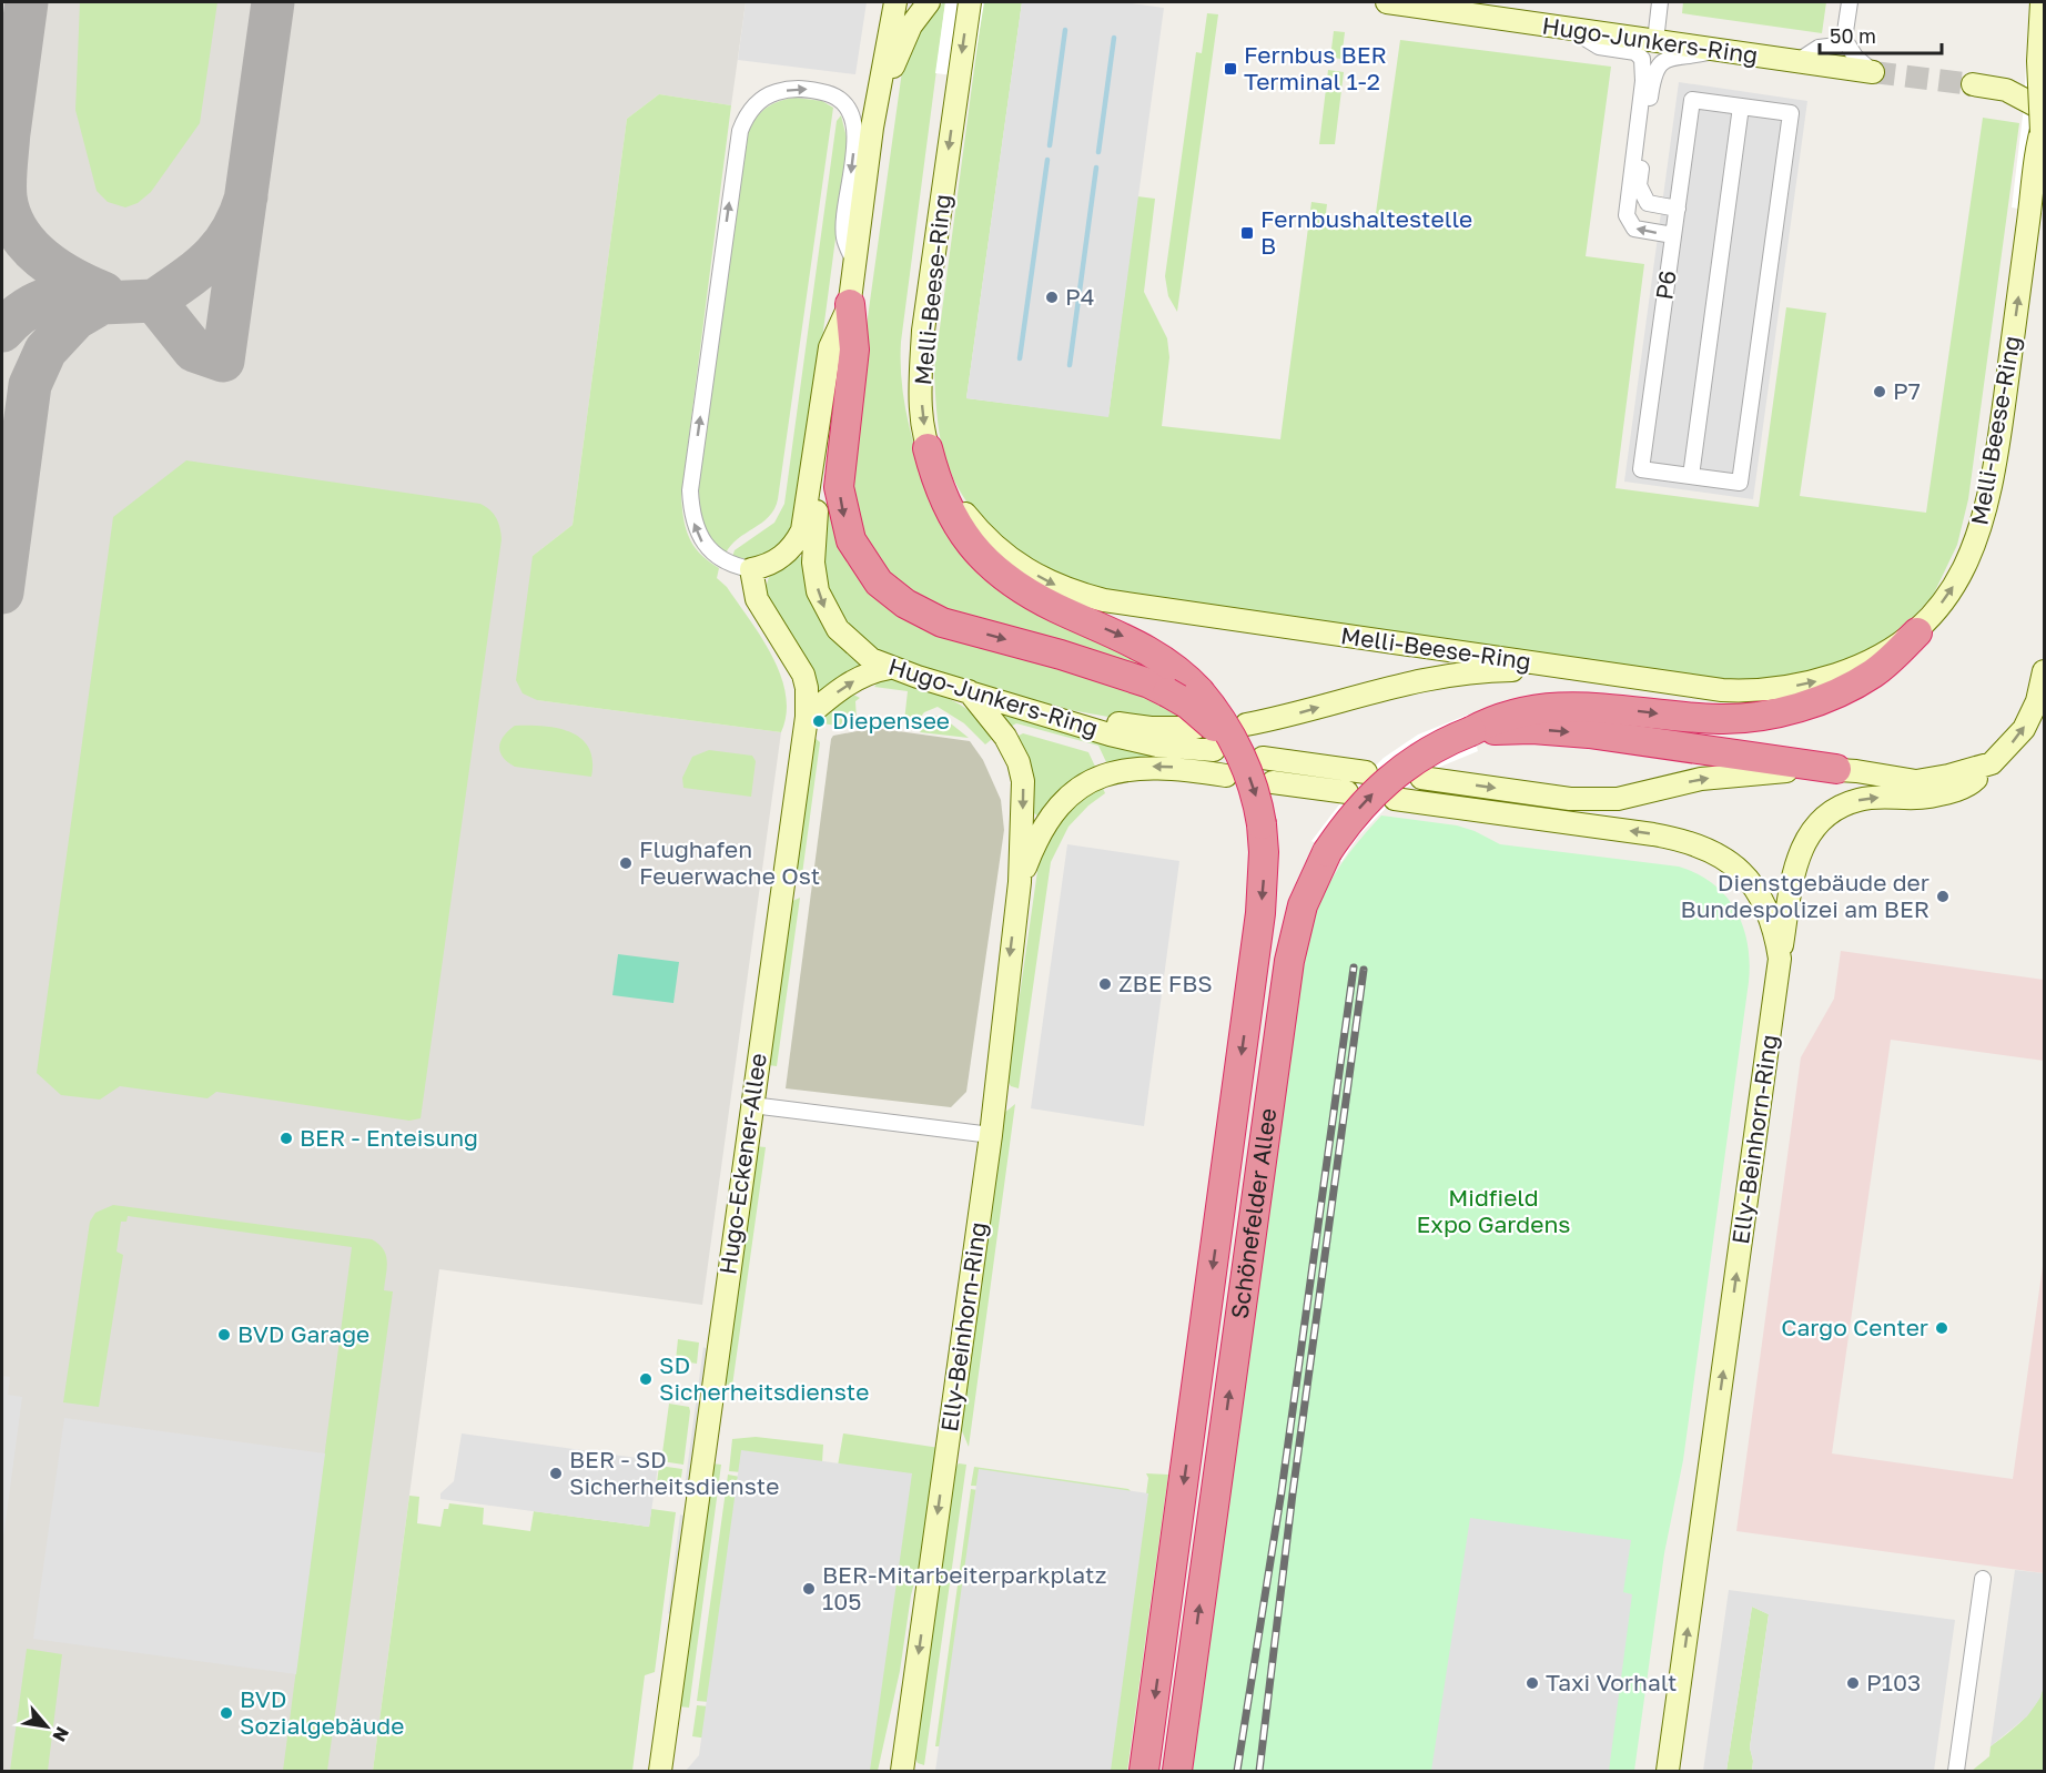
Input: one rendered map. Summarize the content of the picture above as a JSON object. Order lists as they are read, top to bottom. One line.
{"streets":{"highway":["Schönefelder Allee"],"street":["Hugo-Junkers-Ring","P6","Melli-Beese-Ring","Elly-Beinhorn-Ring","Hugo-Eckener-Allee"]},"crossings":[["Hugo-Junkers-Ring","Elly-Beinhorn-Ring"],["Hugo-Junkers-Ring","Hugo-Eckener-Allee"],["Hugo-Junkers-Ring","Schönefelder Allee"],["Melli-Beese-Ring","Schönefelder Allee"],["Elly-Beinhorn-Ring","Schönefelder Allee"]],"parks":["Midfield Expo Gardens"],"places":{"transit":["Fernbus BER Terminal 1-2","Fernbushaltestelle B"],"other":["P4","P7","Diepensee","Flughafen Feuerwache Ost","Dienstgebäude der Bundespolizei am BER","ZBE FBS","BER - Enteisung","Cargo Center","BVD Garage","SD Sicherheitsdienste","BER - SD Sicherheitsdienste","BER-Mitarbeiterparkplatz 105","Taxi Vorhalt","P103","BVD Sozialgebäude"]},"scale_bar":"50 m","north":"bottom right"}
